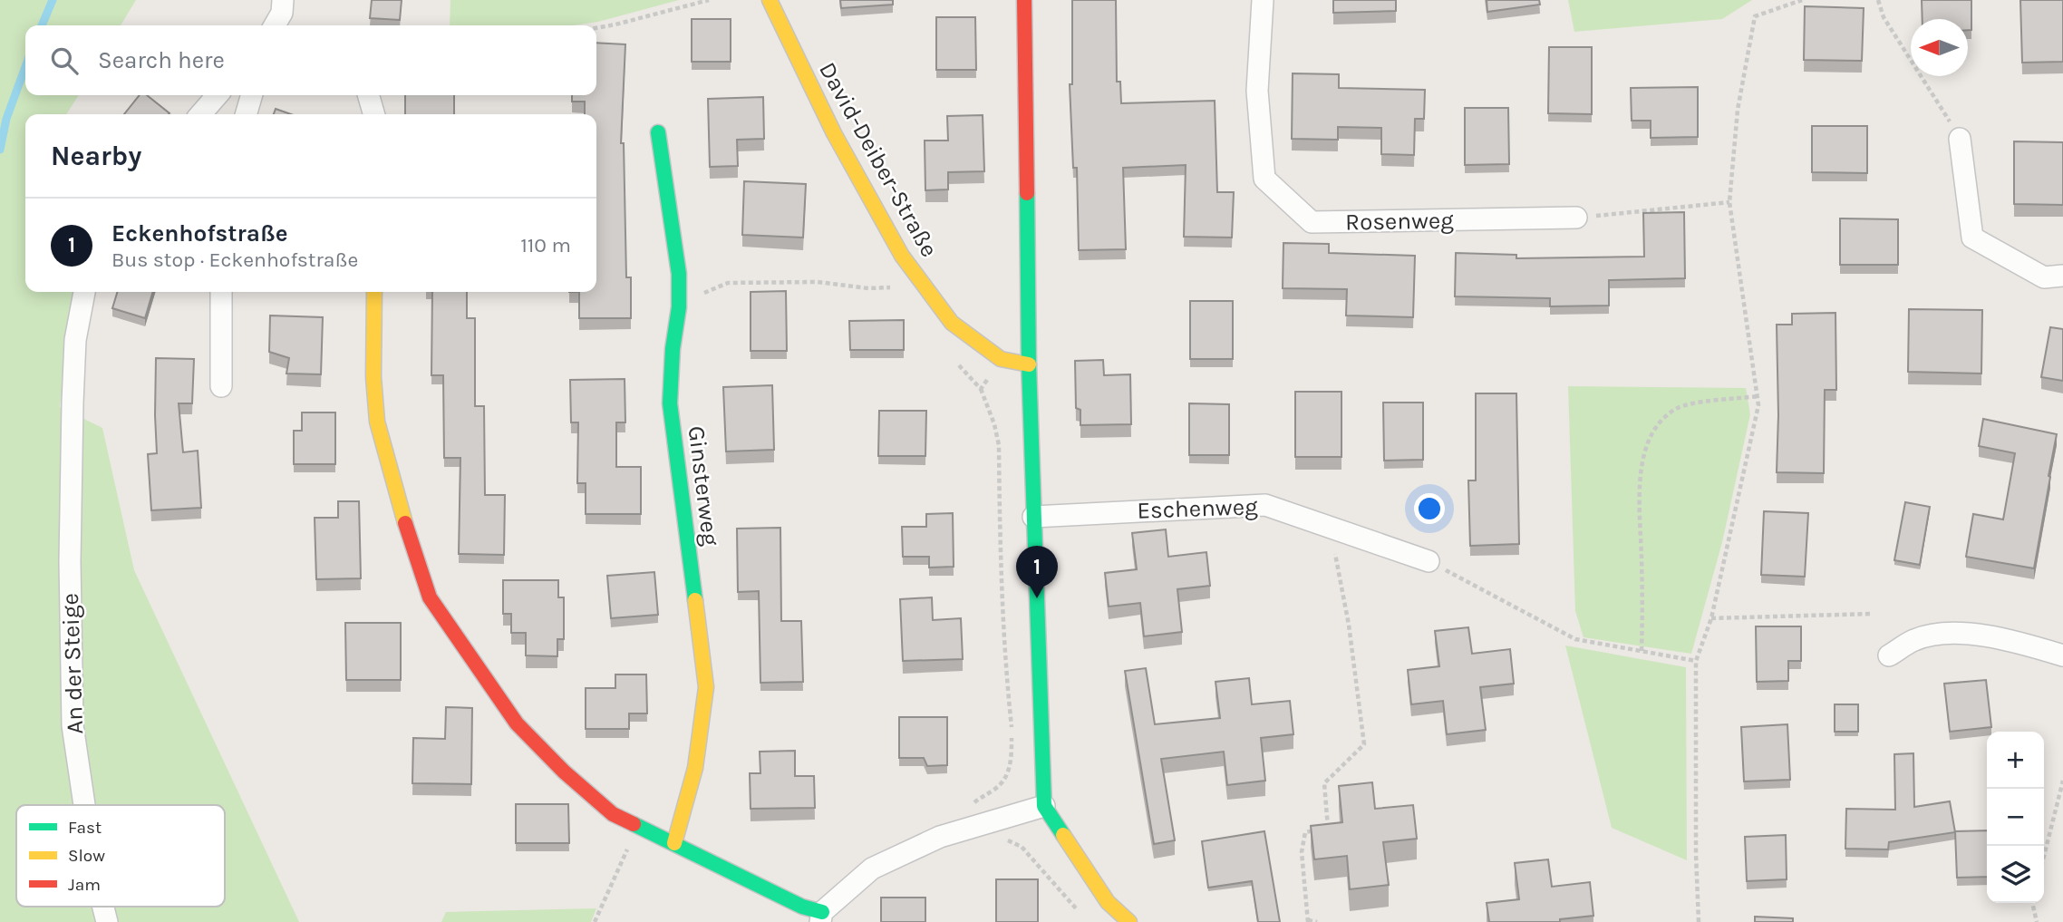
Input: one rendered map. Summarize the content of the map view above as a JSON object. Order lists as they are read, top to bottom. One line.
{"streets":{"street":["David-Deiber-Straße","Rosenweg","Ginsterweg","Eschenweg","An der Steige"]},"legend":["Fast","Slow","Jam"],"north":"left","page":{"search":"Search here","heading":"Nearby","list":[{"mark":"1","name":"Eckenhofstraße","note":"Bus stop · Eckenhofstraße","value":"110 m"}],"pins":"1","map_buttons":["+","−"]}}
